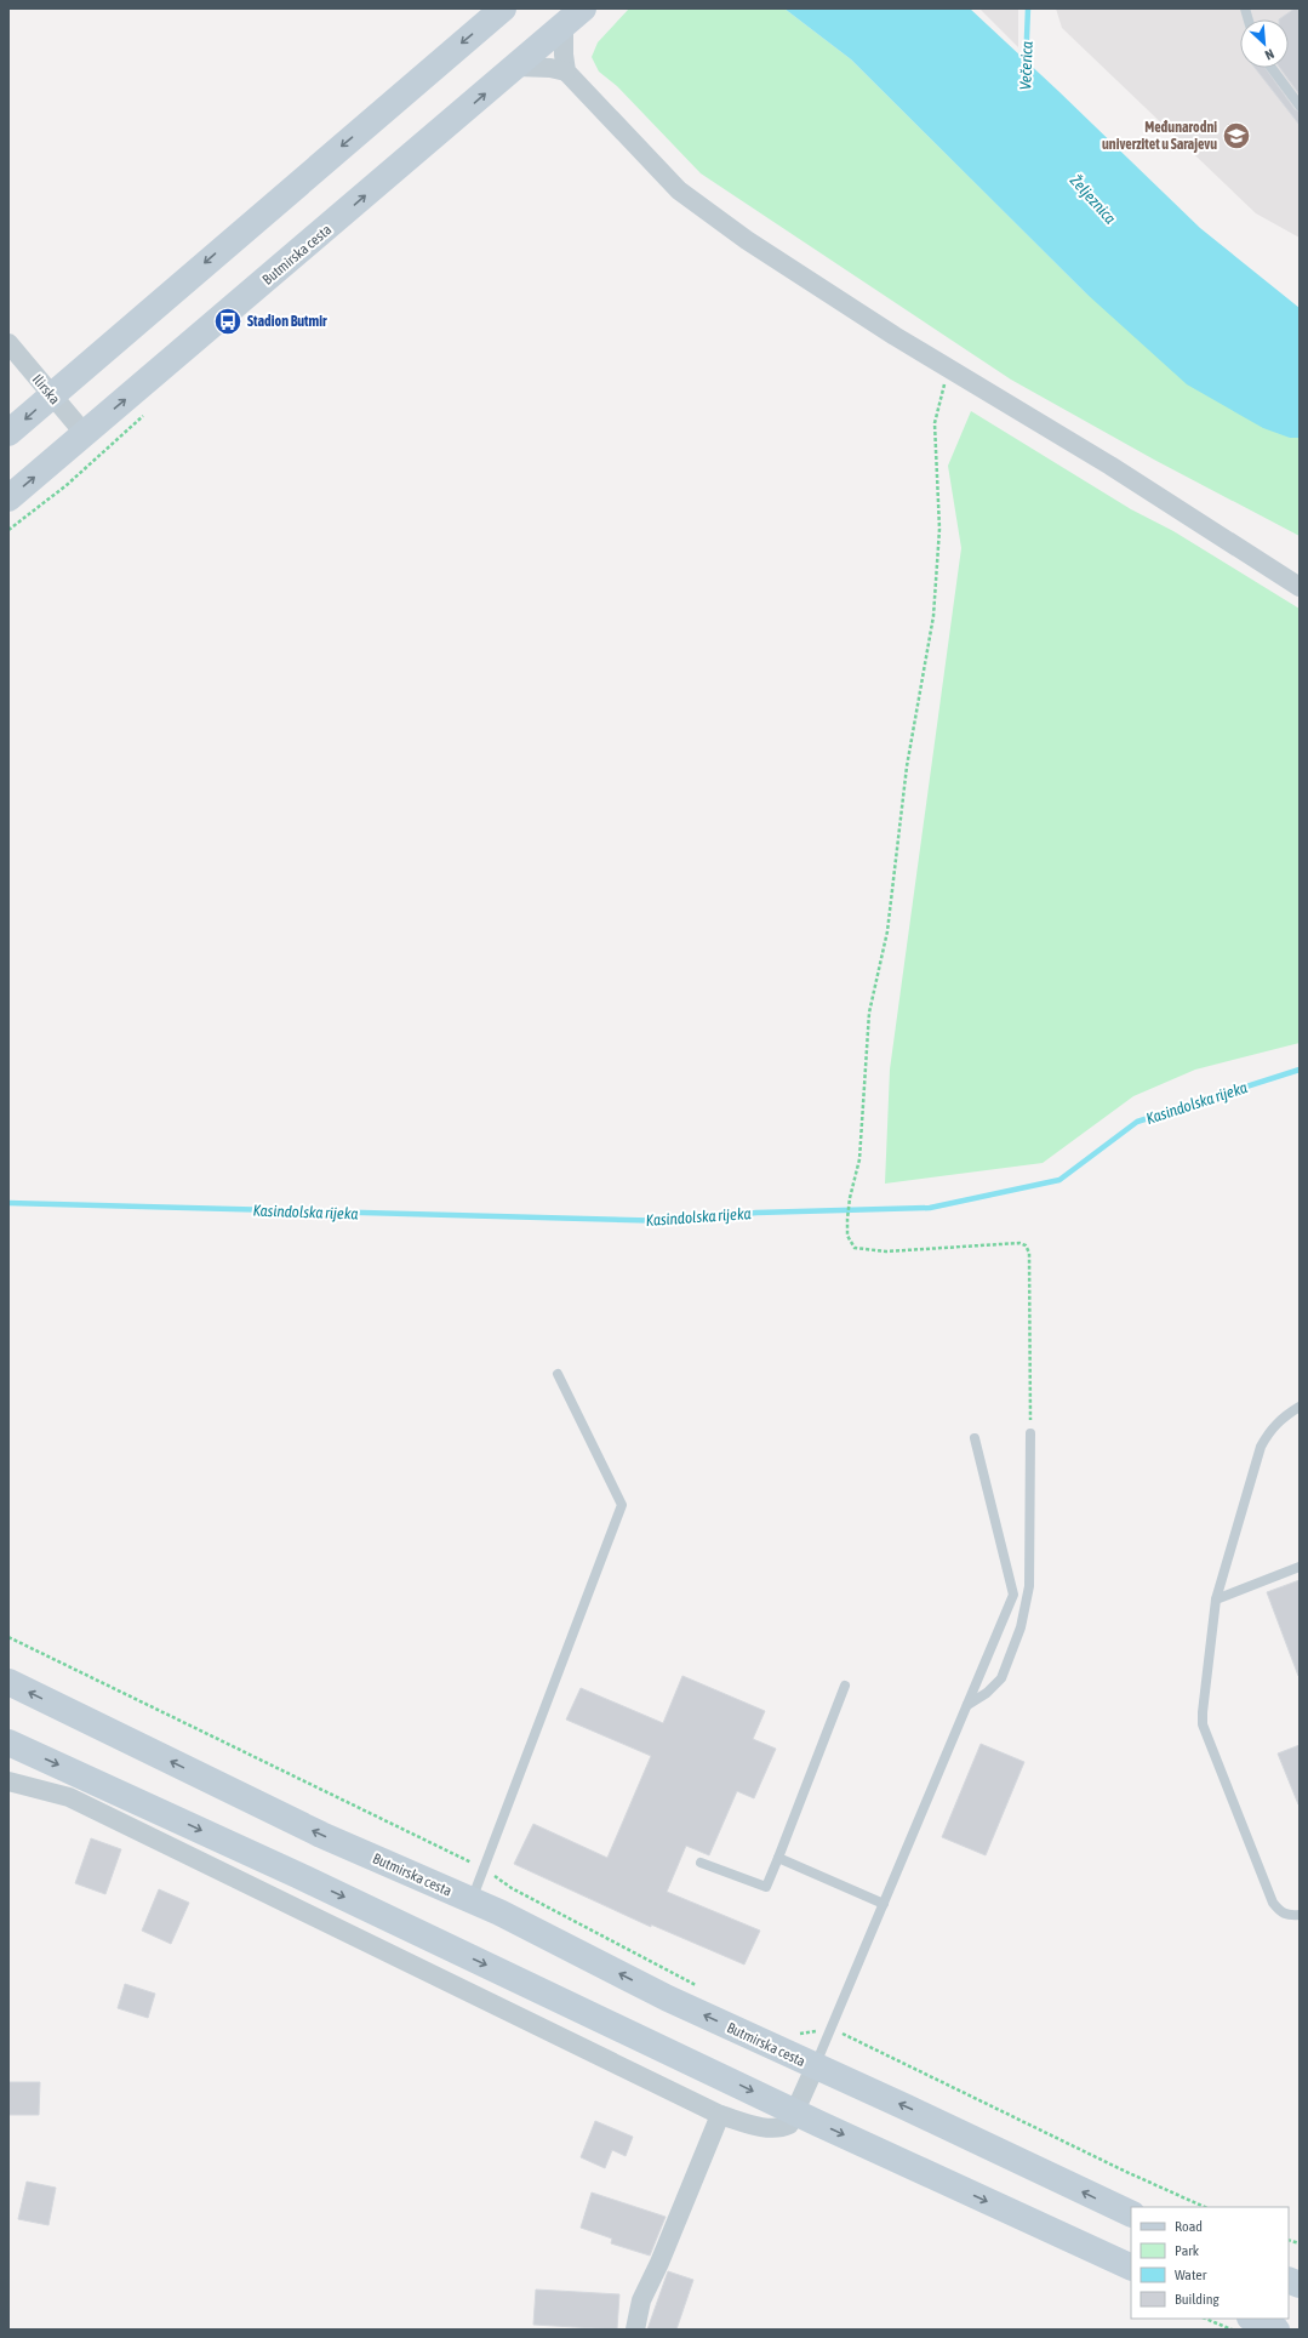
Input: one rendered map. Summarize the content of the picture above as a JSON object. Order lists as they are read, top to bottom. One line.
{"streets":{"main road":["Butmirska cesta"],"street":["Ilirska"]},"crossings":[["Butmirska cesta","Ilirska"]],"water":["Večerica","Željeznica","Kasindolska rijeka"],"places":{"school or university":["Međunarodni univerzitet u Sarajevu"],"bus stop":["Stadion Butmir"]},"legend":["Road","Park","Water","Building"],"north":"bottom right"}
